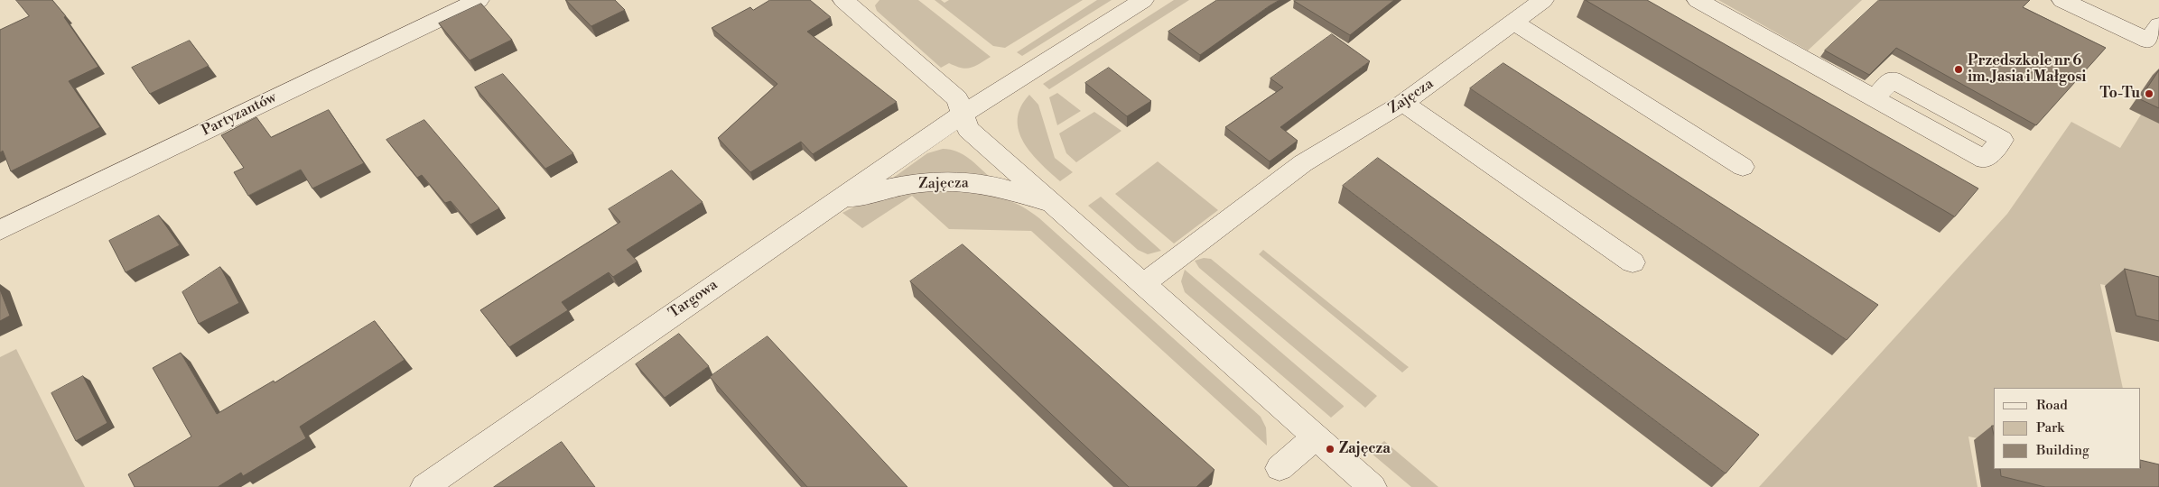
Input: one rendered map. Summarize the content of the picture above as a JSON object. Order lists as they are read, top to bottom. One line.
{"streets":{"street":["Zajęcza","Partyzantów","Targowa"]},"crossings":[["Zajęcza","Targowa"]],"places":["Przedszkole nr 6 im. Jasia i Małgosi","To-Tu","Zajęcza"],"legend":["Road","Park","Building"]}
